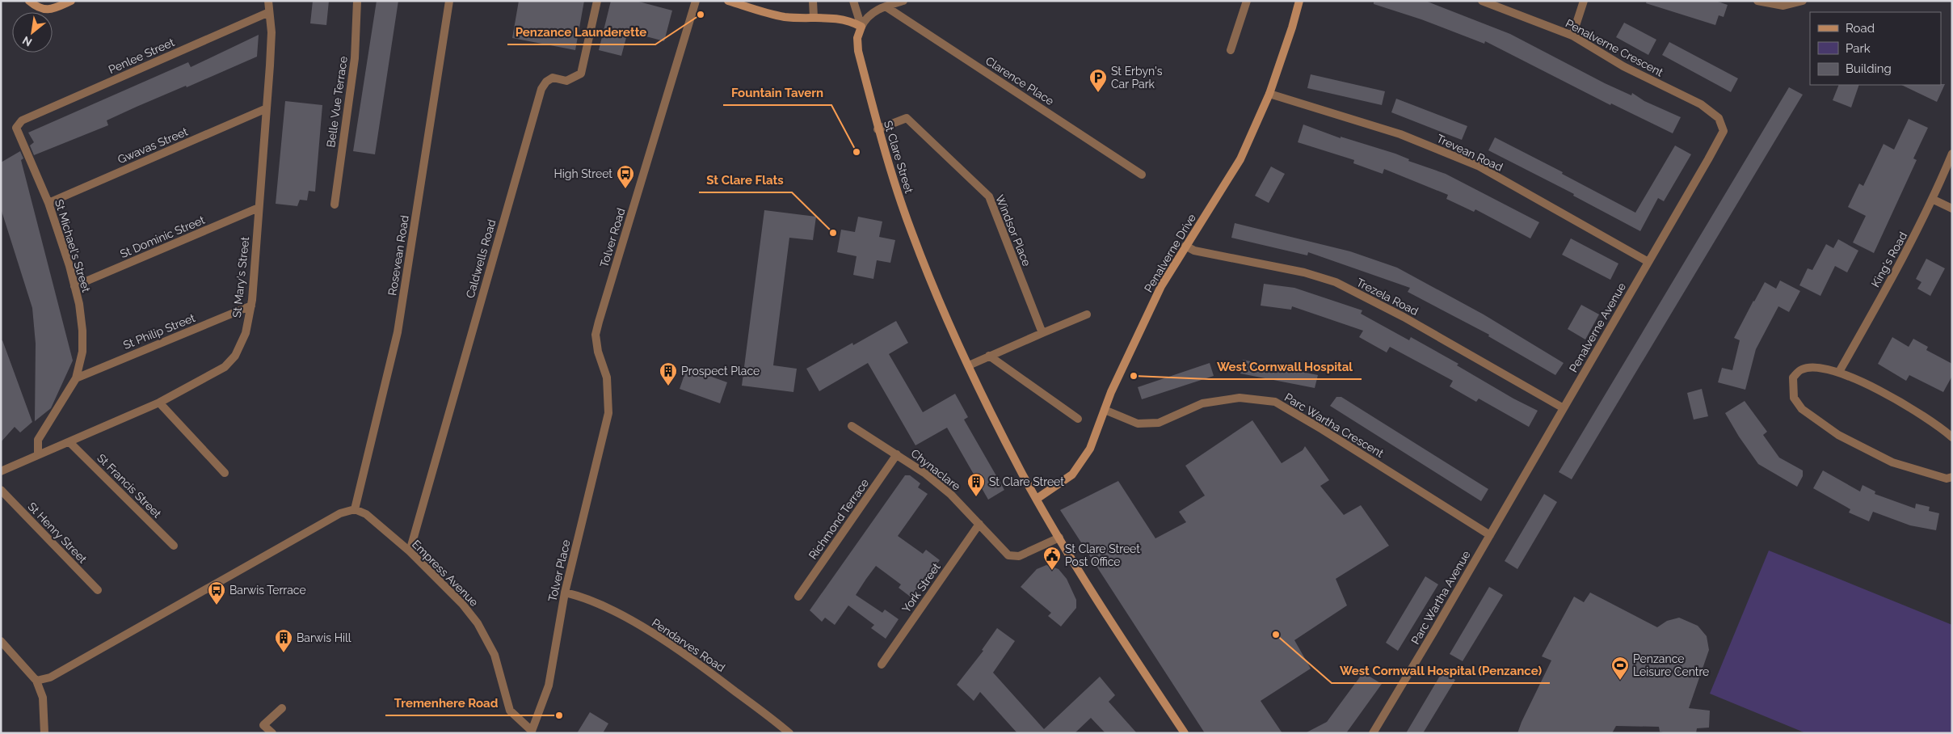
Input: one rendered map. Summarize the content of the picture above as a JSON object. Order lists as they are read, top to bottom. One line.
{"streets":{"street":["Penalverne Crescent","Penlee Street","Clarence Place","Belle Vue Terrace","Gwavas Street","Trevean Road","St Clare Street","Windsor Place","St Dominic Street","Tolver Road","St Michael's Street","Penalverne Drive","Rosevean Road","Caldwells Road","King's Road","St Mary's Street","Trezela Road","Penalverne Avenue","St Philip Street","Parc Wartha Crescent","Chynaclare","St Francis Street","Richmond Terrace","St Henry Street","Tolver Place","Empress Avenue","York Street","Parc Wartha Avenue","Pendarves Road"]},"crossings":[["Penalverne Crescent","Penalverne Avenue"],["Penlee Street","St Michael's Street"],["Penlee Street","St Mary's Street"],["Gwavas Street","St Michael's Street"],["Gwavas Street","St Mary's Street"],["Trevean Road","Penalverne Drive"],["Trevean Road","Penalverne Avenue"],["St Clare Street","Windsor Place"],["St Clare Street","Penalverne Drive"],["St Clare Street","Chynaclare"],["St Dominic Street","St Michael's Street"],["St Dominic Street","St Mary's Street"],["Tolver Road","Tolver Place"],["St Michael's Street","St Mary's Street"],["St Michael's Street","St Philip Street"],["Penalverne Drive","Trezela Road"],["Penalverne Drive","Parc Wartha Crescent"],["Rosevean Road","Empress Avenue"],["Caldwells Road","Empress Avenue"],["St Mary's Street","St Philip Street"],["St Mary's Street","St Francis Street"],["Trezela Road","Penalverne Avenue"],["Penalverne Avenue","Parc Wartha Crescent"],["Penalverne Avenue","Parc Wartha Avenue"],["Parc Wartha Crescent","Parc Wartha Avenue"],["Chynaclare","Richmond Terrace"],["Chynaclare","York Street"],["Tolver Place","Empress Avenue"],["Tolver Place","Pendarves Road"]],"places":{"other":["Penzance Launderette","Fountain Tavern","St Clare Flats","West Cornwall Hospital","West Cornwall Hospital (Penzance)","Tremenhere Road"],"parking":["St Erbyn's Car Park"],"bus stop":["High Street","Barwis Terrace"],"building":["Prospect Place","St Clare Street","Barwis Hill"],"public building":["St Clare Street Post Office"],"sports":["Penzance Leisure Centre"]},"legend":["Road","Park","Building"],"north":"bottom left"}
